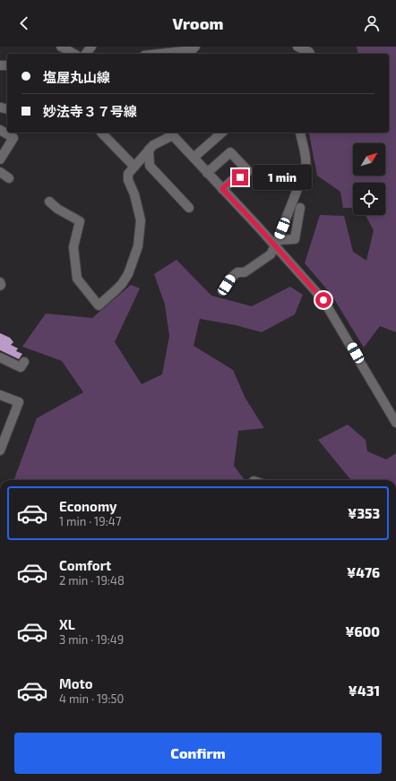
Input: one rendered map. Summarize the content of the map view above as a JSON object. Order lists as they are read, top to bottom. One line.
{"north":"top right","page":{"header":"Vroom","banner":["塩屋丸山線","妙法寺３７号線"],"bubble":"1 min","list":[{"name":"Economy","note":"1 min · 19:47","value":"¥353"},{"name":"Comfort","note":"2 min · 19:48","value":"¥476"},{"name":"XL","note":"3 min · 19:49","value":"¥600"},{"name":"Moto","note":"4 min · 19:50","value":"¥431"}],"buttons":"Confirm"}}
